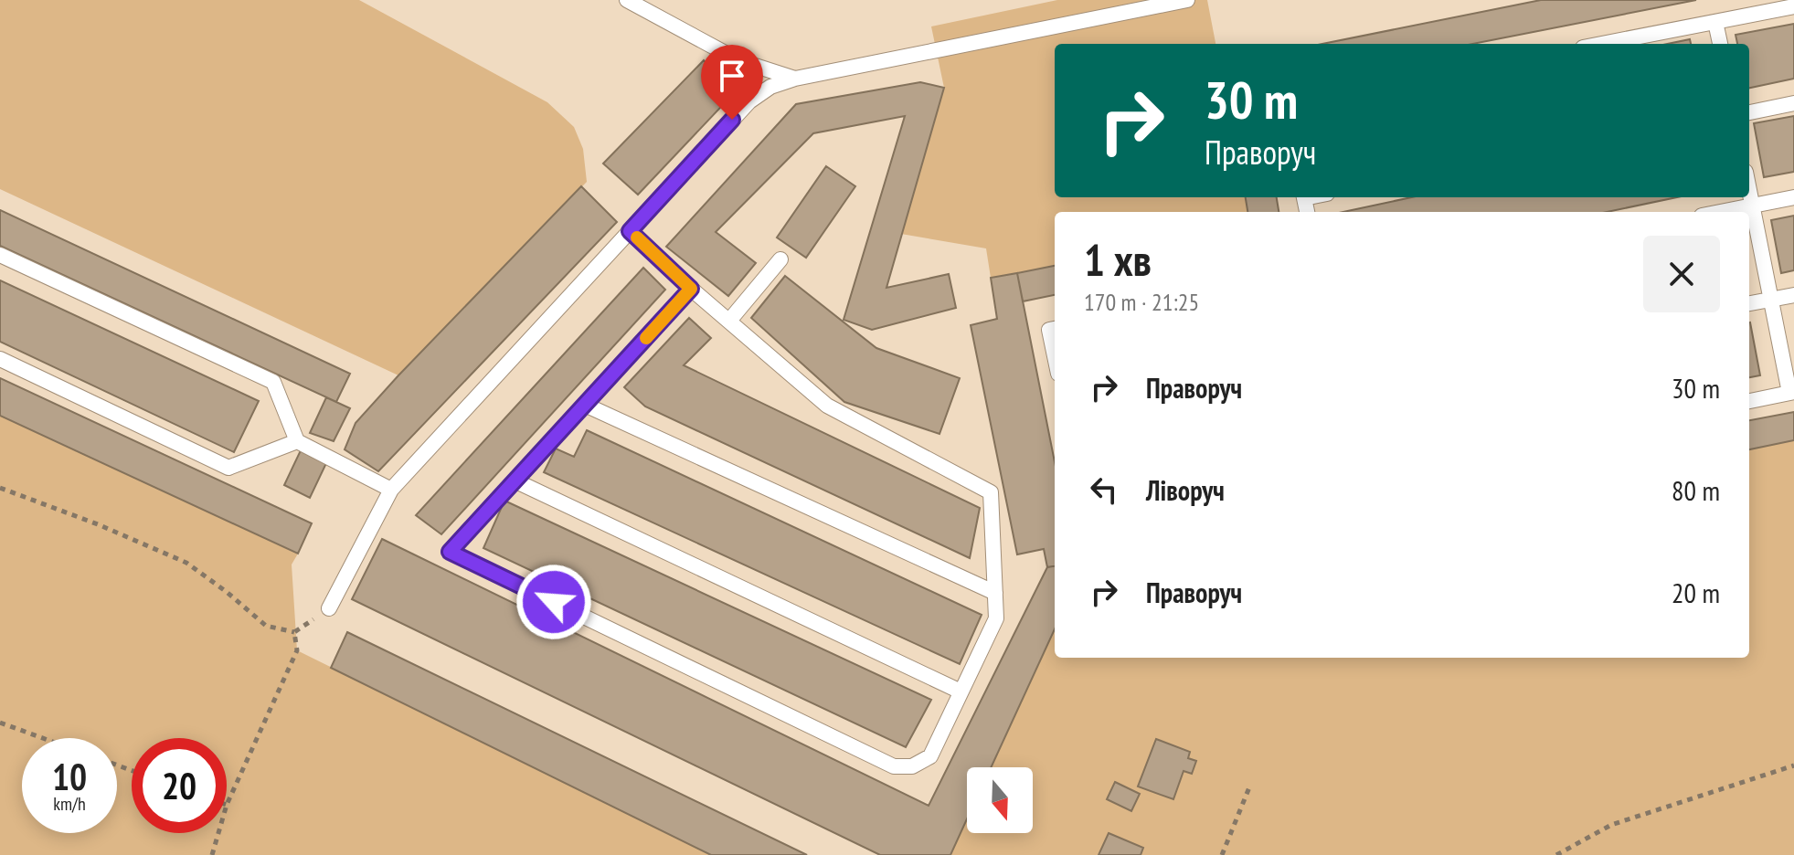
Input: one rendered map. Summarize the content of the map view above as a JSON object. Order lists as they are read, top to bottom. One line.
{"north":"bottom","page":{"turn":["30 m","Праворуч"],"heading":["1 хв","170 m · 21:25"],"list":[{"name":"Праворуч","value":"30 m"},{"name":"Ліворуч","value":"80 m"},{"name":"Праворуч","value":"20 m"}],"speed":"10 km/h","limit":"20"}}
